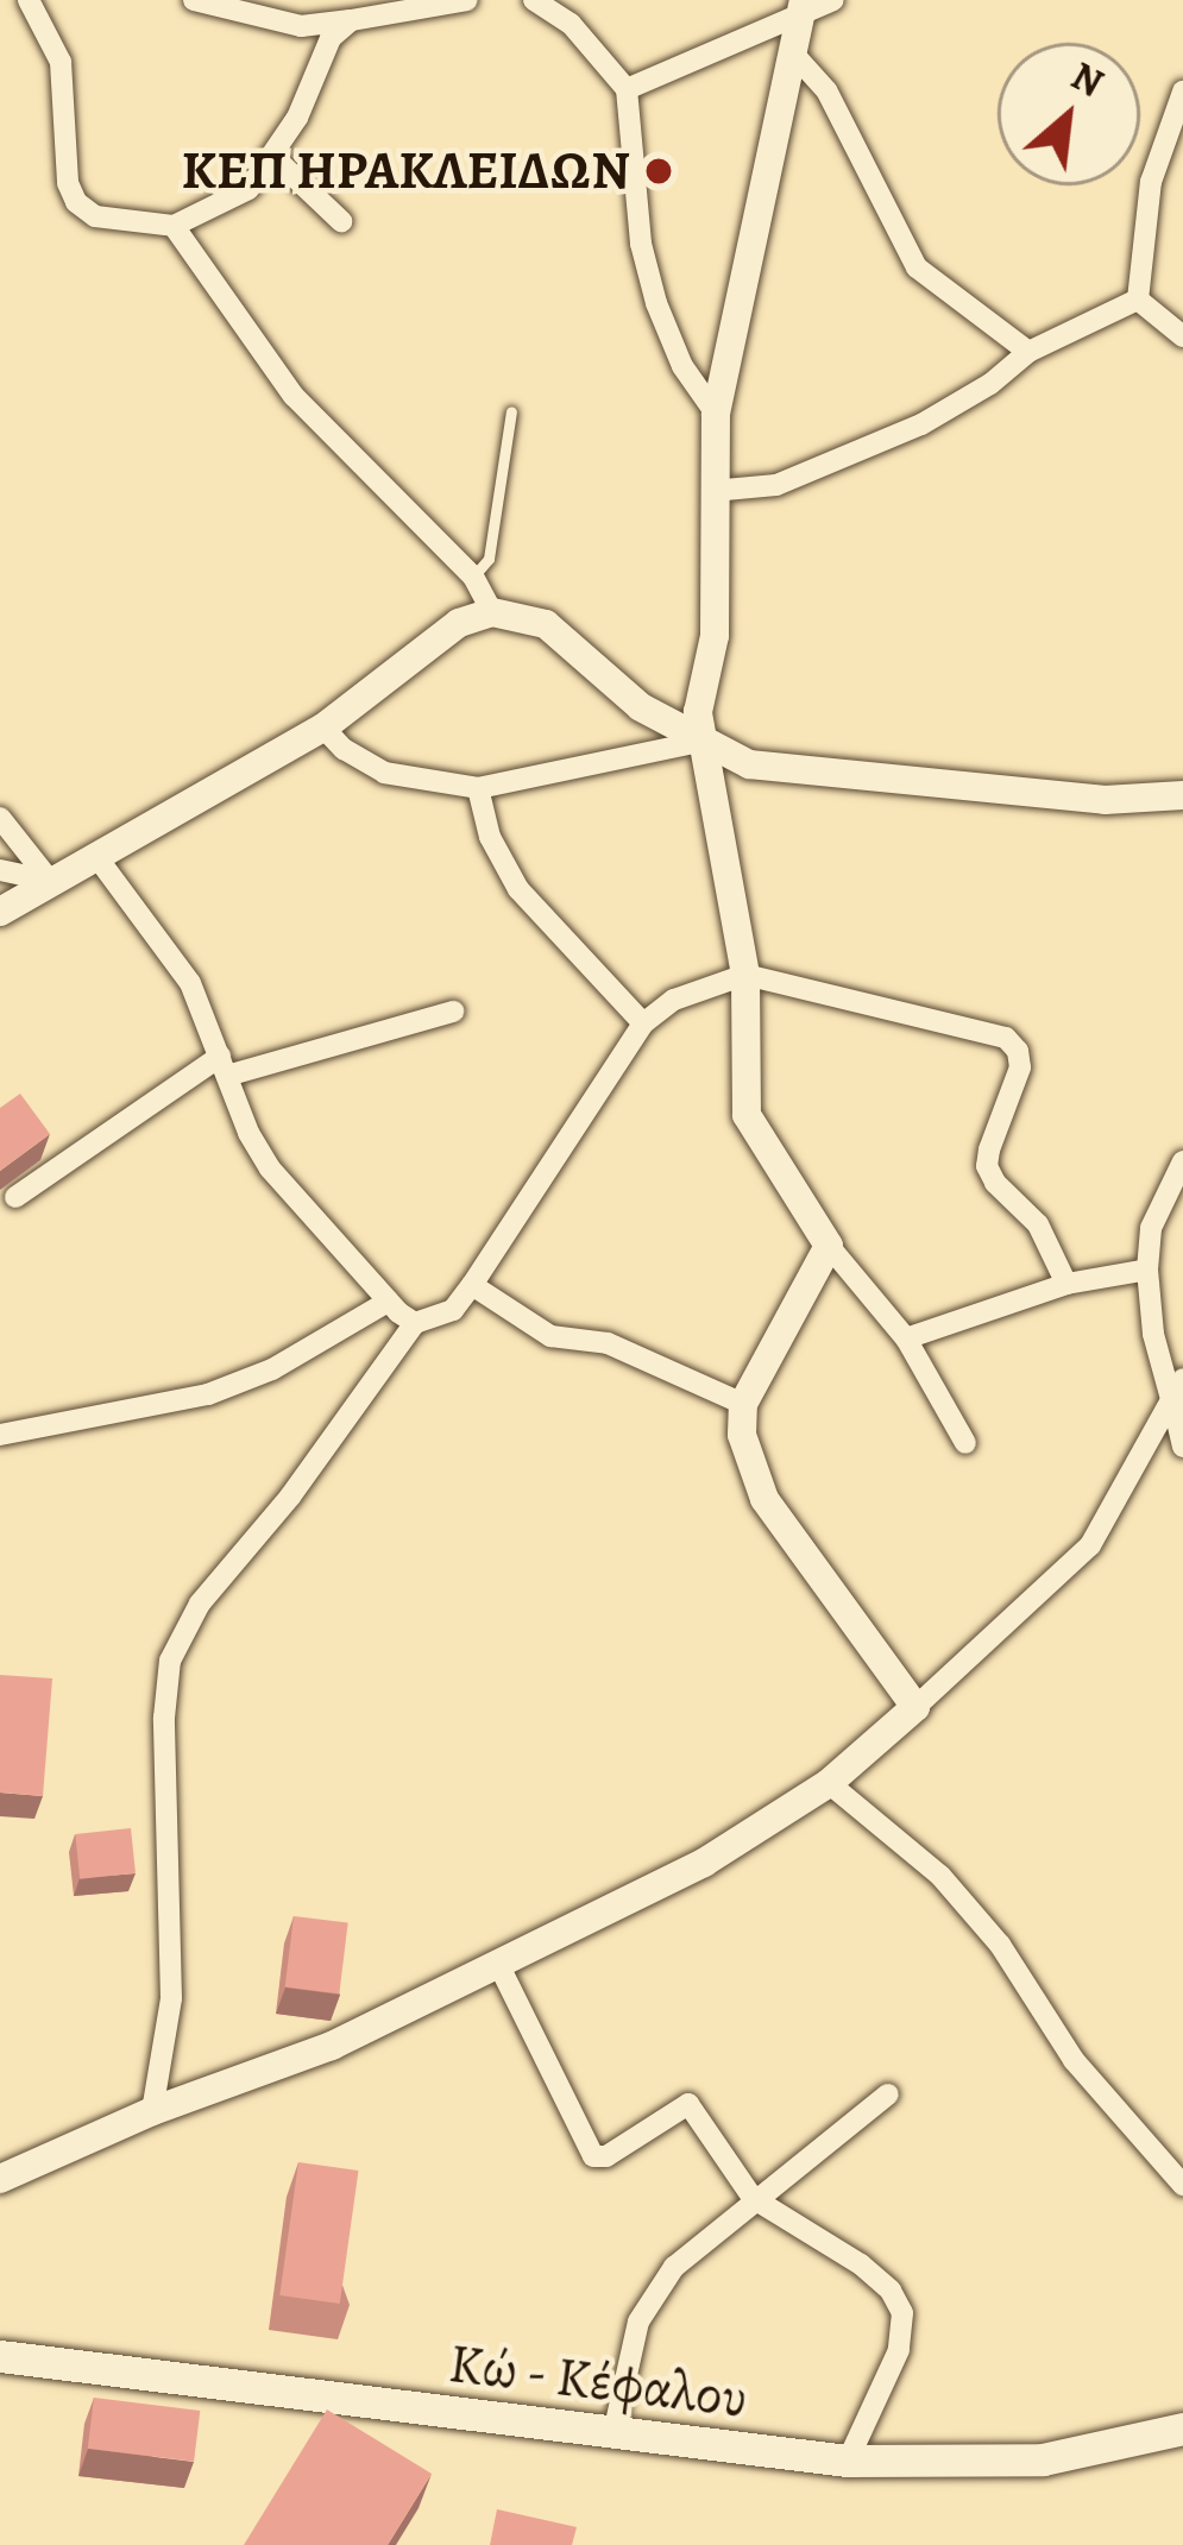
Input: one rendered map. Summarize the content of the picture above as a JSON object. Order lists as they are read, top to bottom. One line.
{"streets":{"main road":["Κώ - Κέφαλου"]},"places":["ΚΕΠ ΗΡΑΚΛΕΙΔΩΝ"],"north":"top right"}
